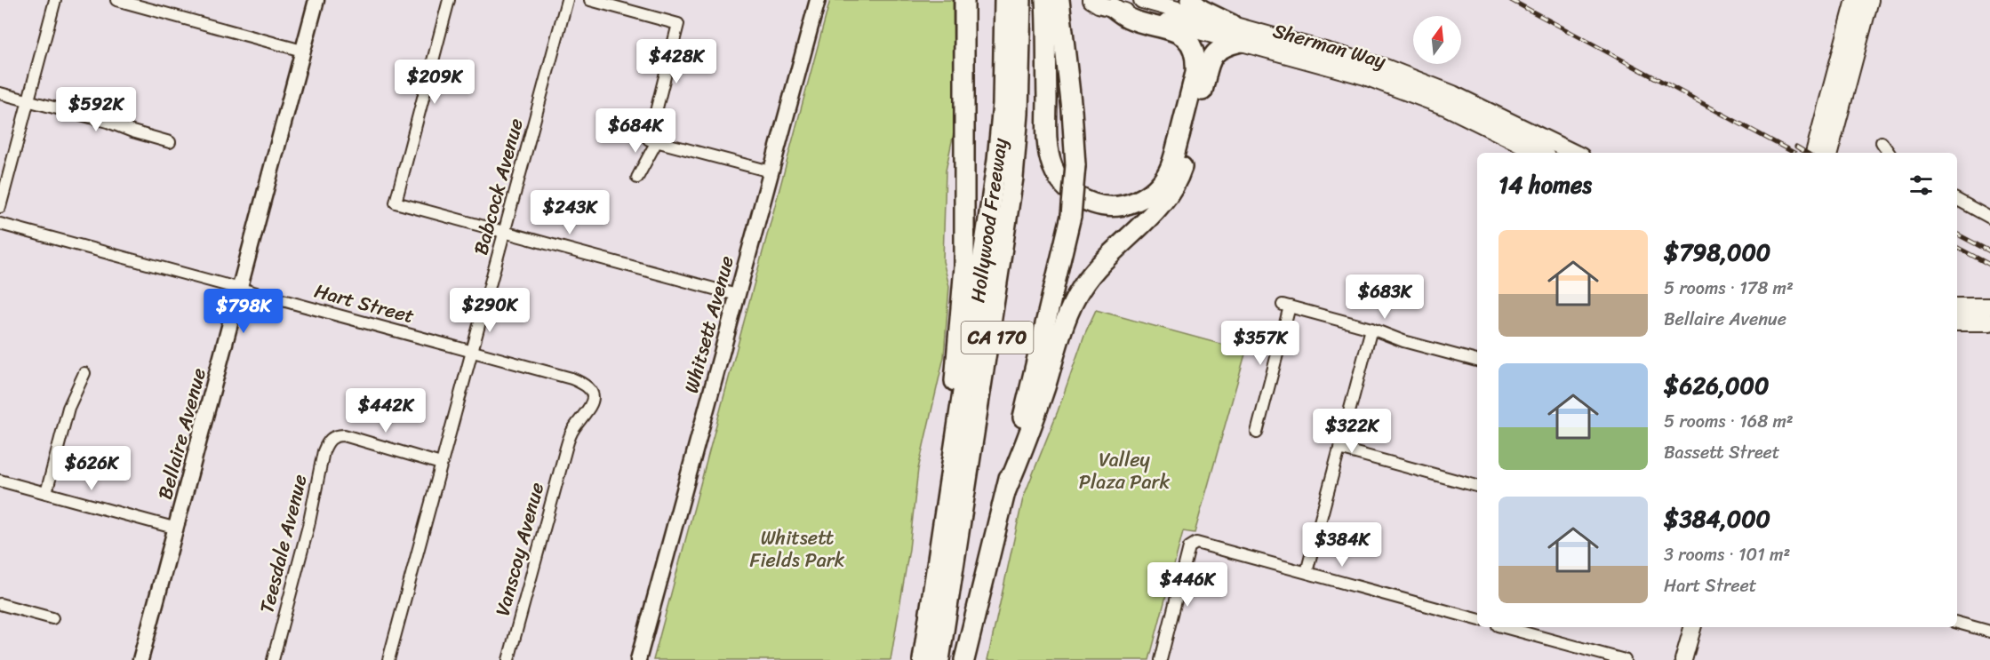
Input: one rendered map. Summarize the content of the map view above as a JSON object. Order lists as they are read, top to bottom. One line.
{"streets":{"highway":["Hollywood Freeway","CA 170"],"main road":["Sherman Way"],"street":["Babcock Avenue","Hart Street","Whitsett Avenue","Bellaire Avenue","Teesdale Avenue","Vanscoy Avenue"]},"crossings":[["Babcock Avenue","Hart Street"],["Babcock Avenue","Teesdale Avenue"],["Hart Street","Bellaire Avenue"],["Hart Street","Vanscoy Avenue"]],"parks":["Valley Plaza Park","Whitsett Fields Park"],"north":"top","page":{"price":["$428K","$209K","$592K","$684K","$243K","$683K","$290K","$798K","$357K","$442K","$322K","$626K","$384K","$446K"],"heading":"14 homes","list":[{"name":"$798,000","note":"5 rooms · 178 m² · Bellaire Avenue"},{"name":"$626,000","note":"5 rooms · 168 m² · Bassett Street"},{"name":"$384,000","note":"3 rooms · 101 m² · Hart Street"}]}}
